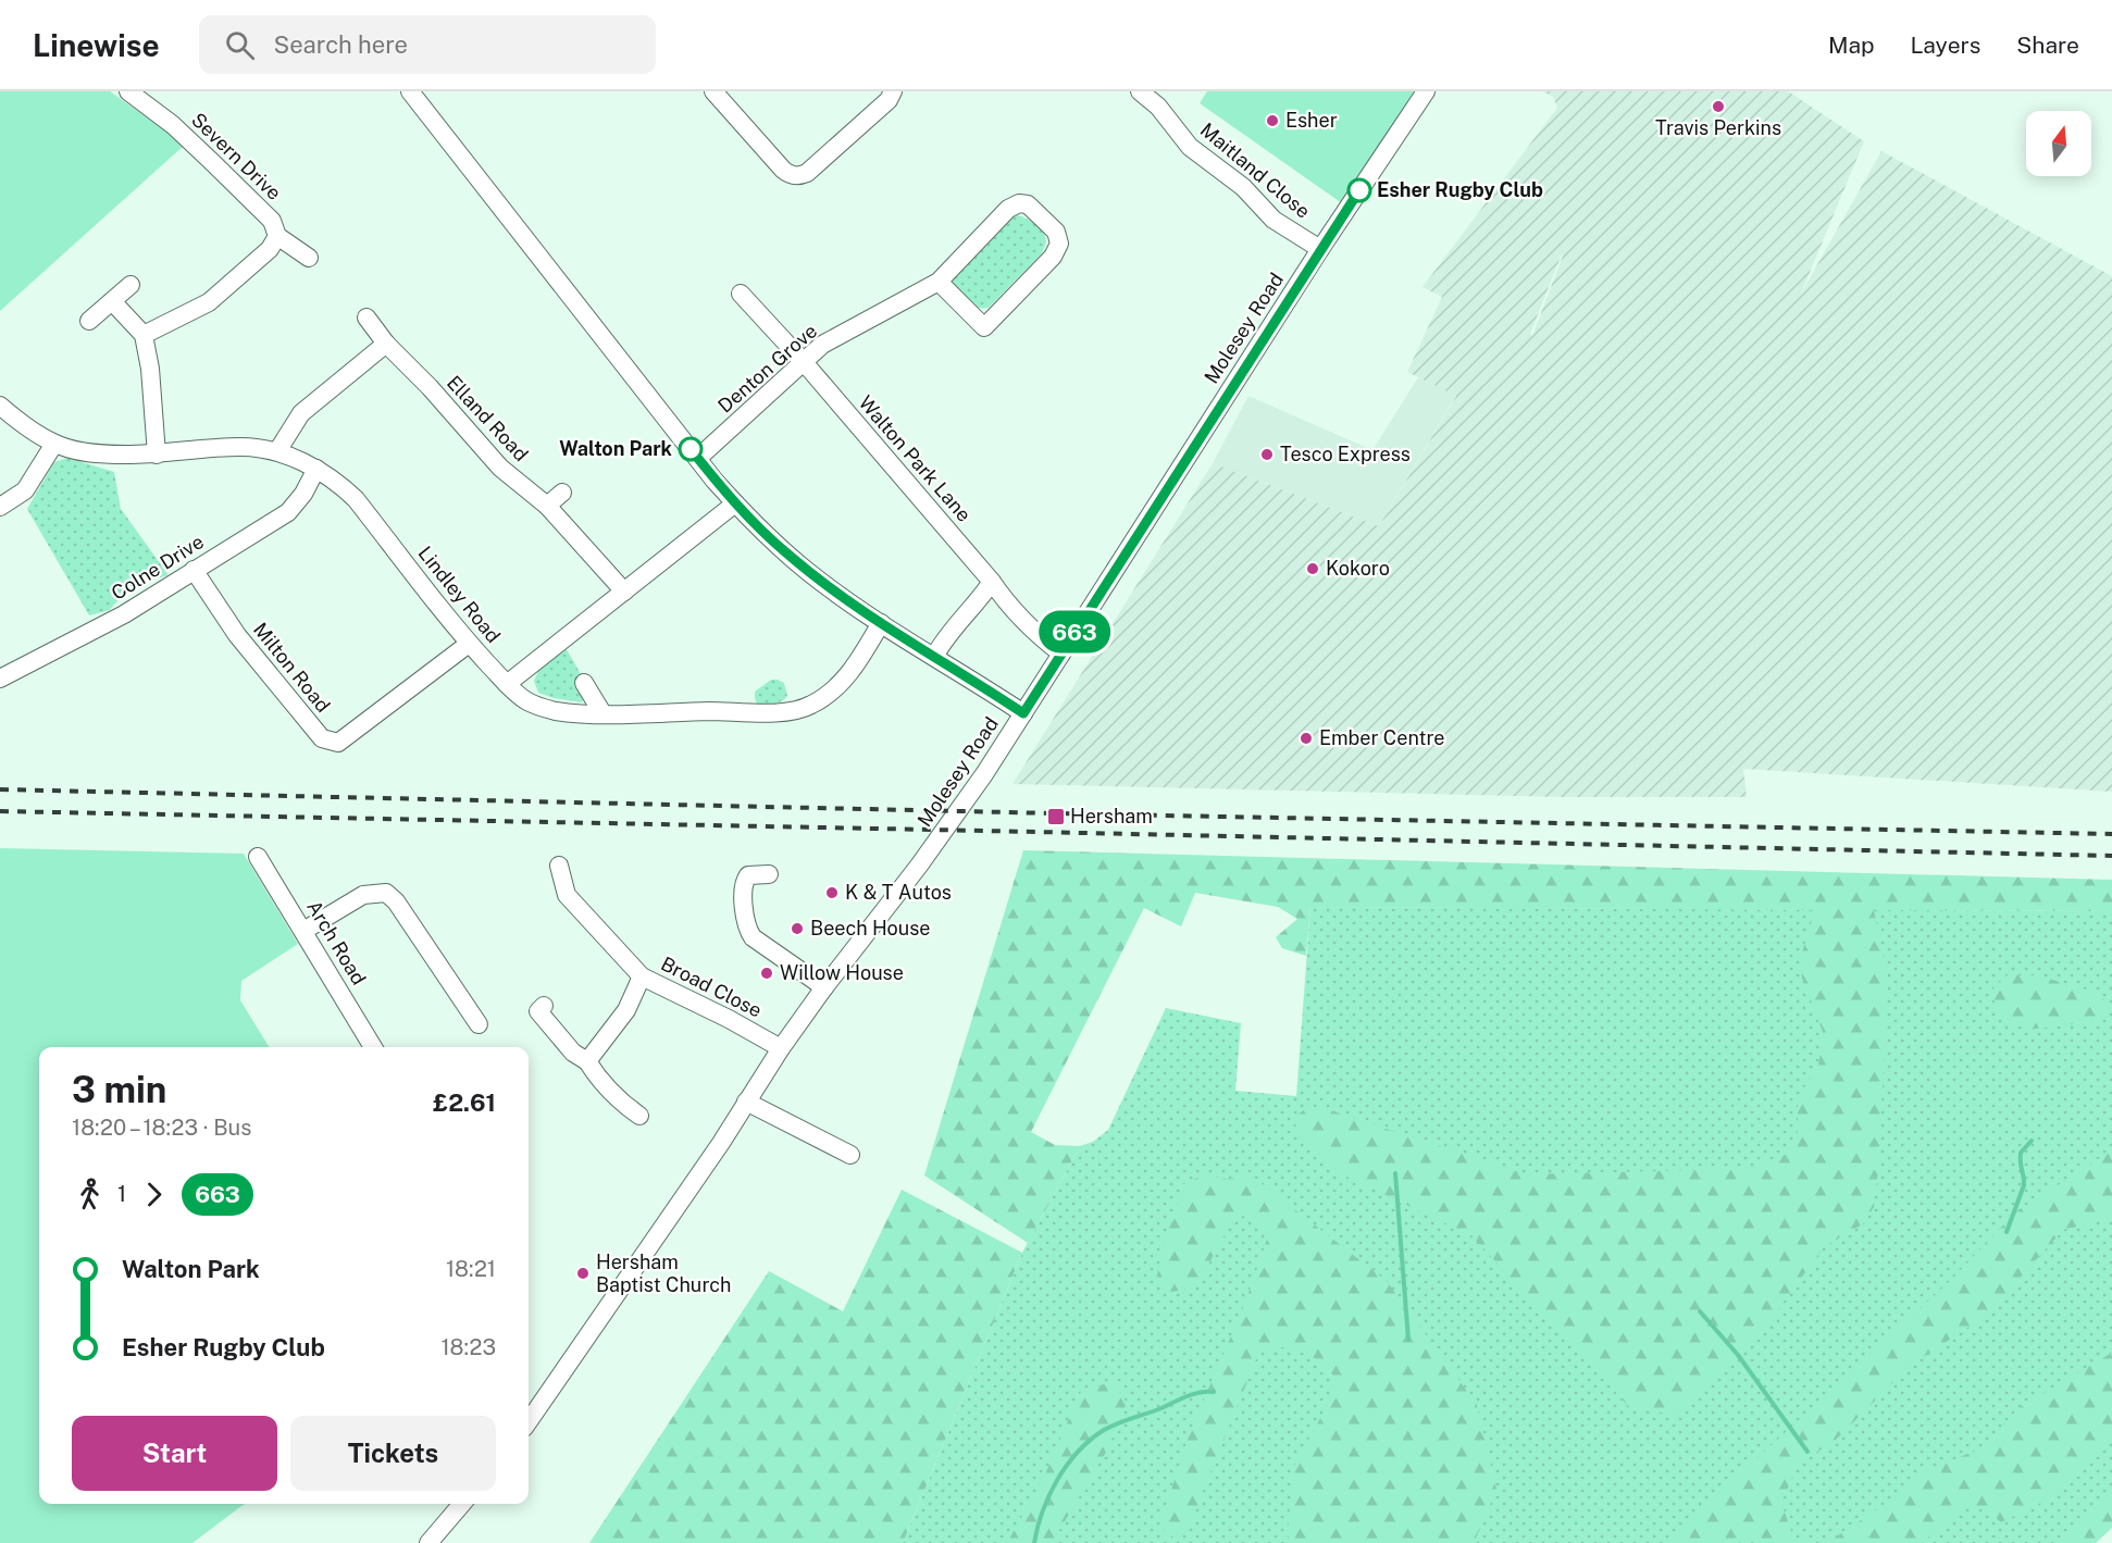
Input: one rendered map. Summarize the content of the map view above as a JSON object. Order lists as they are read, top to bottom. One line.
{"streets":{"street":["Severn Drive","Maitland Close","Molesey Road","Denton Grove","Elland Road","Walton Park Lane","Colne Drive","Lindley Road","Milton Road","Arch Road","Broad Close"]},"crossings":[["Maitland Close","Molesey Road"],["Molesey Road","Walton Park Lane"],["Molesey Road","Broad Close"],["Denton Grove","Walton Park Lane"],["Colne Drive","Lindley Road"],["Colne Drive","Milton Road"],["Lindley Road","Milton Road"]],"places":{"other":["Travis Perkins","Esher","Esher Rugby Club","Walton Park","Tesco Express","Kokoro","Ember Centre","K & T Autos","Beech House","Willow House","Hersham Baptist Church"],"transit":["Hersham"]},"lines":["bus line 663"],"north":"top","page":{"header":"Linewise","search":"Search here","nav":["Map","Layers","Share"],"on_map":"663","heading":["3 min","18:20 – 18:23 · Bus","£2.61"],"legs":["1","663"],"list":[{"name":"Walton Park","value":"18:21"},{"name":"Esher Rugby Club","value":"18:23"}],"buttons":["Start","Tickets"]}}
